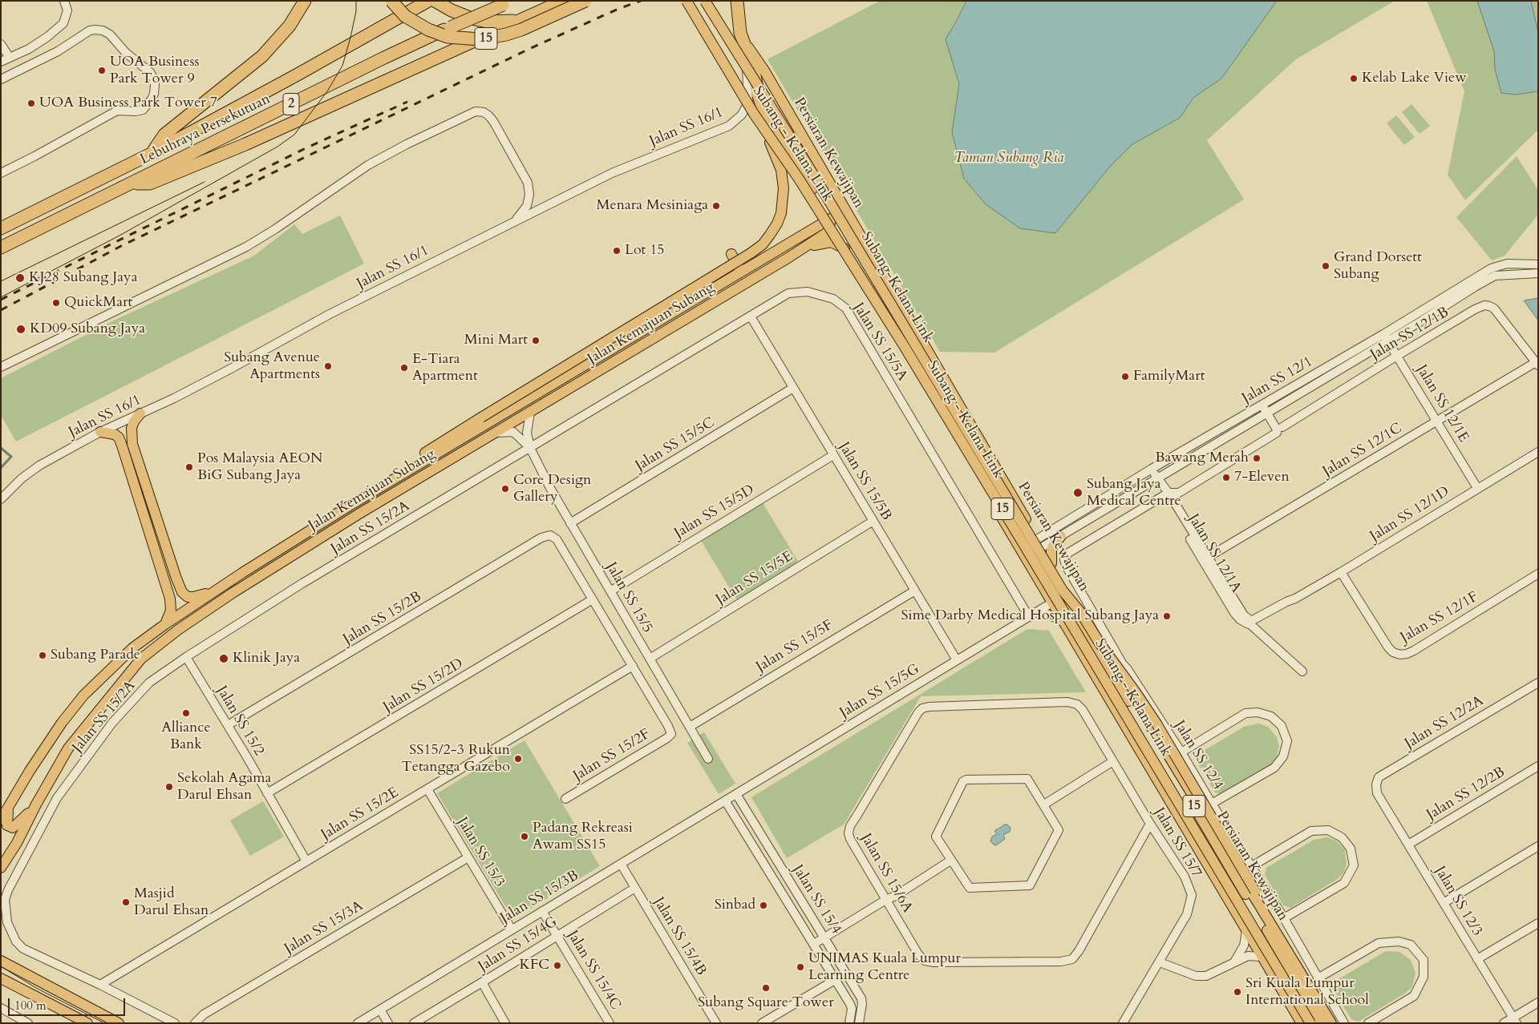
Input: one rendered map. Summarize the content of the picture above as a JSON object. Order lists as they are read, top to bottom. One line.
{"streets":{"highway":["15","2","Lebuhraya Persekutuan"],"main road":["Subang - Kelana Link","Persiaran Kewajipan","Subang-Kelana Link","Jalan Kemajuan Subang"],"street":["Jalan SS 16/1","Jalan SS 12/1B","Jalan SS 15/5A","Jalan SS 12/1","Jalan SS 12/1E","Jalan SS 15/5C","Jalan SS 12/1C","Jalan SS 15/5B","Jalan SS 15/5D","Jalan SS 12/1D","Jalan SS 15/2A","Jalan SS 12/1A","Jalan SS 15/5E","Jalan SS 15/5","Jalan SS 12/1F","Jalan SS 15/2B","Jalan SS 15/5F","Jalan SS 15/2D","Jalan SS 15/5G","Jalan SS 15/2","Jalan SS 12/2A","Jalan SS 15/2F","Jalan SS 12/4","Jalan SS 12/2B","Jalan SS 15/2E","Jalan SS 15/7","Jalan SS 15/3","Jalan SS 15/6A","Jalan SS 15/3B","Jalan SS 15/4","Jalan SS 12/3","Jalan SS 15/3A","Jalan SS 15/4B","Jalan SS 15/4G","Jalan SS 15/4C"]},"crossings":[["Jalan SS 16/1","Persiaran Kewajipan"],["Subang - Kelana Link","Subang-Kelana Link"],["Persiaran Kewajipan","Jalan SS 12/1"],["Jalan Kemajuan Subang","Jalan SS 15/5"],["Jalan SS 12/1B","Jalan SS 12/1E"],["Jalan SS 12/1B","Jalan SS 12/1C"],["Jalan SS 15/5A","Jalan SS 15/5B"],["Jalan SS 15/5A","Jalan SS 15/2A"],["Jalan SS 15/5A","Jalan SS 15/5"],["Jalan SS 15/5A","Jalan SS 15/5G"],["Jalan SS 12/1","Jalan SS 12/1E"],["Jalan SS 12/1","Jalan SS 12/1A"],["Jalan SS 12/1E","Jalan SS 12/1C"],["Jalan SS 12/1E","Jalan SS 12/1D"],["Jalan SS 15/5C","Jalan SS 15/5B"],["Jalan SS 15/5C","Jalan SS 15/5"],["Jalan SS 12/1C","Jalan SS 12/1A"],["Jalan SS 15/5B","Jalan SS 15/5D"],["Jalan SS 15/5B","Jalan SS 15/5E"],["Jalan SS 15/5B","Jalan SS 15/5F"],["Jalan SS 15/5B","Jalan SS 15/5G"],["Jalan SS 15/5D","Jalan SS 15/5"],["Jalan SS 12/1D","Jalan SS 12/1A"],["Jalan SS 12/1D","Jalan SS 12/1F"],["Jalan SS 15/2A","Jalan SS 15/5"],["Jalan SS 15/2A","Jalan SS 15/2"],["Jalan SS 15/2A","Jalan SS 15/2E"],["Jalan SS 12/1A","Jalan SS 12/4"],["Jalan SS 15/5E","Jalan SS 15/5"],["Jalan SS 15/5","Jalan SS 15/5F"],["Jalan SS 15/2B","Jalan SS 15/2D"],["Jalan SS 15/2B","Jalan SS 15/2"],["Jalan SS 15/2D","Jalan SS 15/2"],["Jalan SS 15/5G","Jalan SS 15/3B"],["Jalan SS 15/5G","Jalan SS 15/4"],["Jalan SS 15/2","Jalan SS 15/2E"],["Jalan SS 12/2A","Jalan SS 12/3"],["Jalan SS 15/2F","Jalan SS 15/2E"],["Jalan SS 12/2B","Jalan SS 12/3"],["Jalan SS 15/2E","Jalan SS 15/3"],["Jalan SS 15/7","Jalan SS 15/6A"],["Jalan SS 15/3","Jalan SS 15/3B"],["Jalan SS 15/3","Jalan SS 15/3A"],["Jalan SS 15/3B","Jalan SS 15/4"],["Jalan SS 15/3B","Jalan SS 15/4B"],["Jalan SS 15/3B","Jalan SS 15/4C"],["Jalan SS 15/4B","Jalan SS 15/4G"],["Jalan SS 15/4G","Jalan SS 15/4C"]],"parks":["Taman Subang Ria"],"places":["UOA Business Park Tower 9","Kelab Lake View","UOA Business Park Tower 7","Menara Mesiniaga","Lot 15","Grand Dorsett Subang","KJ28 Subang Jaya","QuickMart","KD09 Subang Jaya","Mini Mart","Subang Avenue Apartments","E-Tiara Apartment","FamilyMart","Bawang Merah","Pos Malaysia AEON BiG Subang Jaya","7-Eleven","Core Design Gallery","Subang Jaya Medical Centre","Sime Darby Medical Hospital Subang Jaya","Subang Parade","Klinik Jaya","Alliance Bank","SS15/2-3 Rukun Tetangga Gazebo","Sekolah Agama Darul Ehsan","Padang Rekreasi Awam SS15","Masjid Darul Ehsan","Sinbad","KFC","UNIMAS Kuala Lumpur Learning Centre","Subang Square Tower","Sri Kuala Lumpur International School"],"scale_bar":"100 m"}
